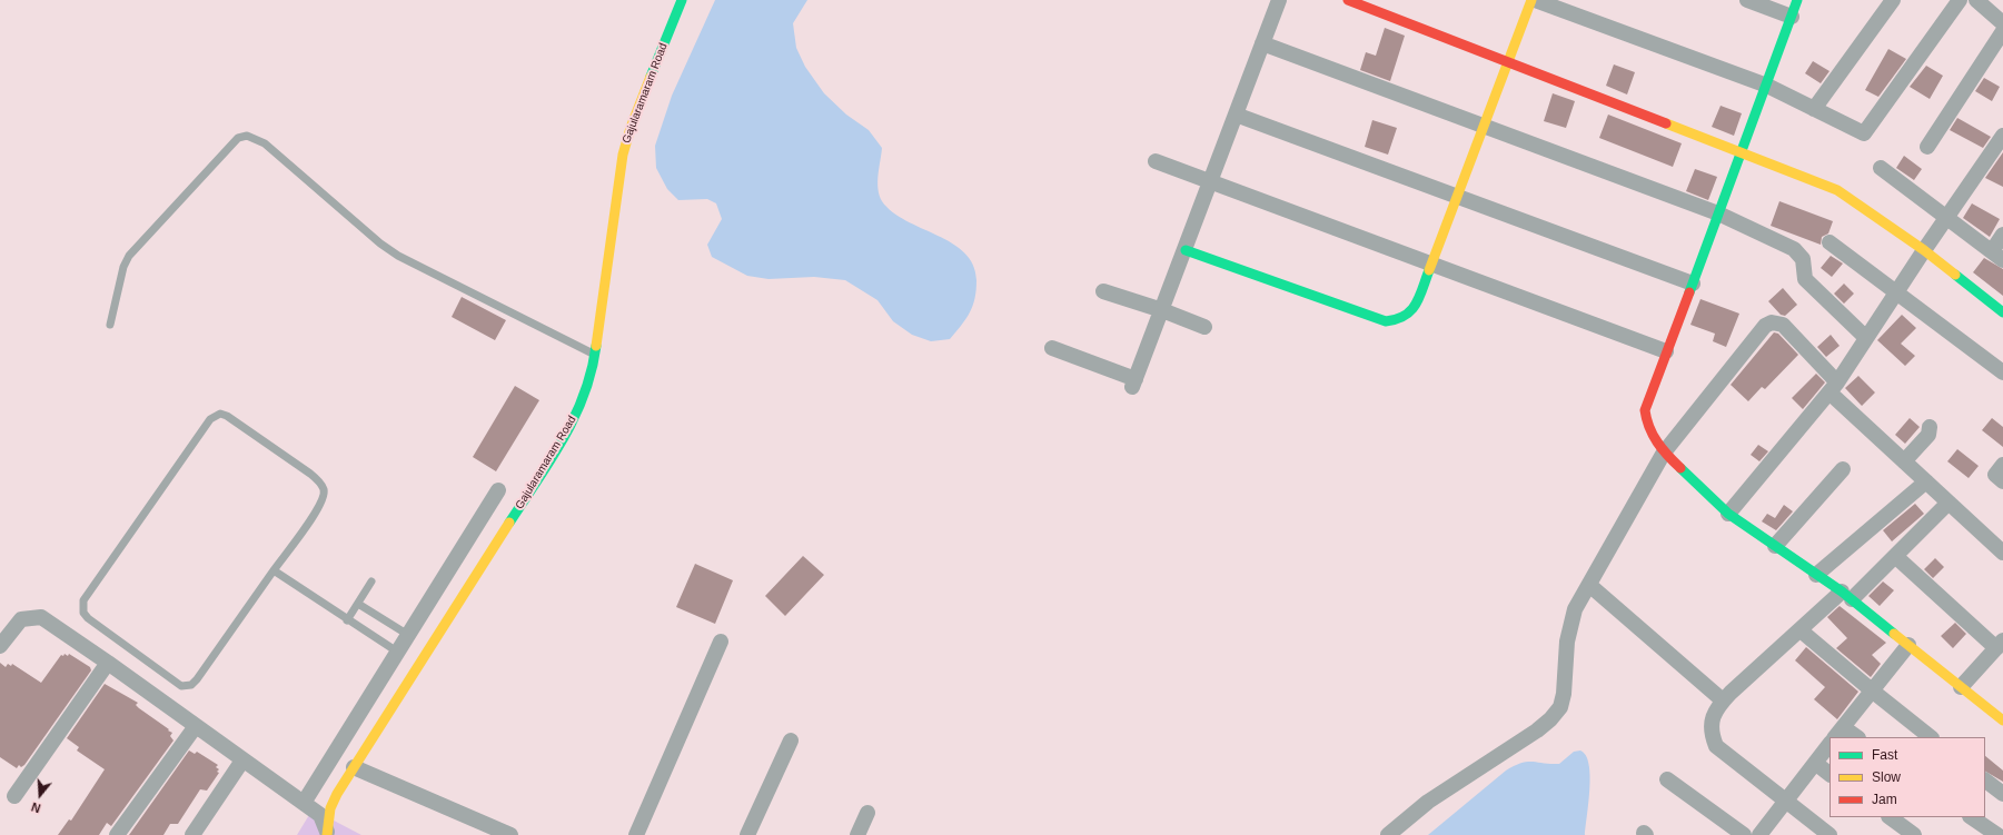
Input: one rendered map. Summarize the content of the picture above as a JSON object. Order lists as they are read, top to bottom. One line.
{"streets":{"street":["Gajularamaram Road"]},"legend":["Fast","Slow","Jam"],"north":"bottom"}
